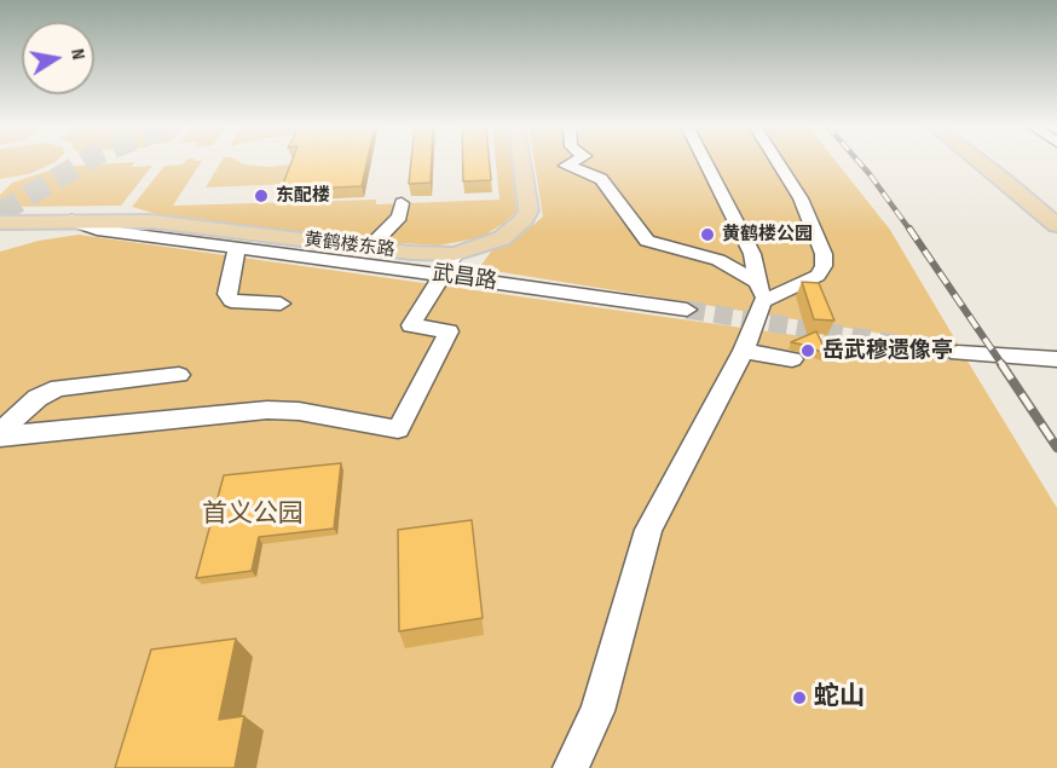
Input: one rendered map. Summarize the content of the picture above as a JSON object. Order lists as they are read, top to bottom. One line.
{"streets":{"main road":["黄鹤楼东路"],"street":["武昌路"]},"crossings":[["黄鹤楼东路","武昌路"]],"parks":["首义公园"],"places":["东配楼","黄鹤楼公园","岳武穆遗像亭","蛇山"],"north":"right"}
